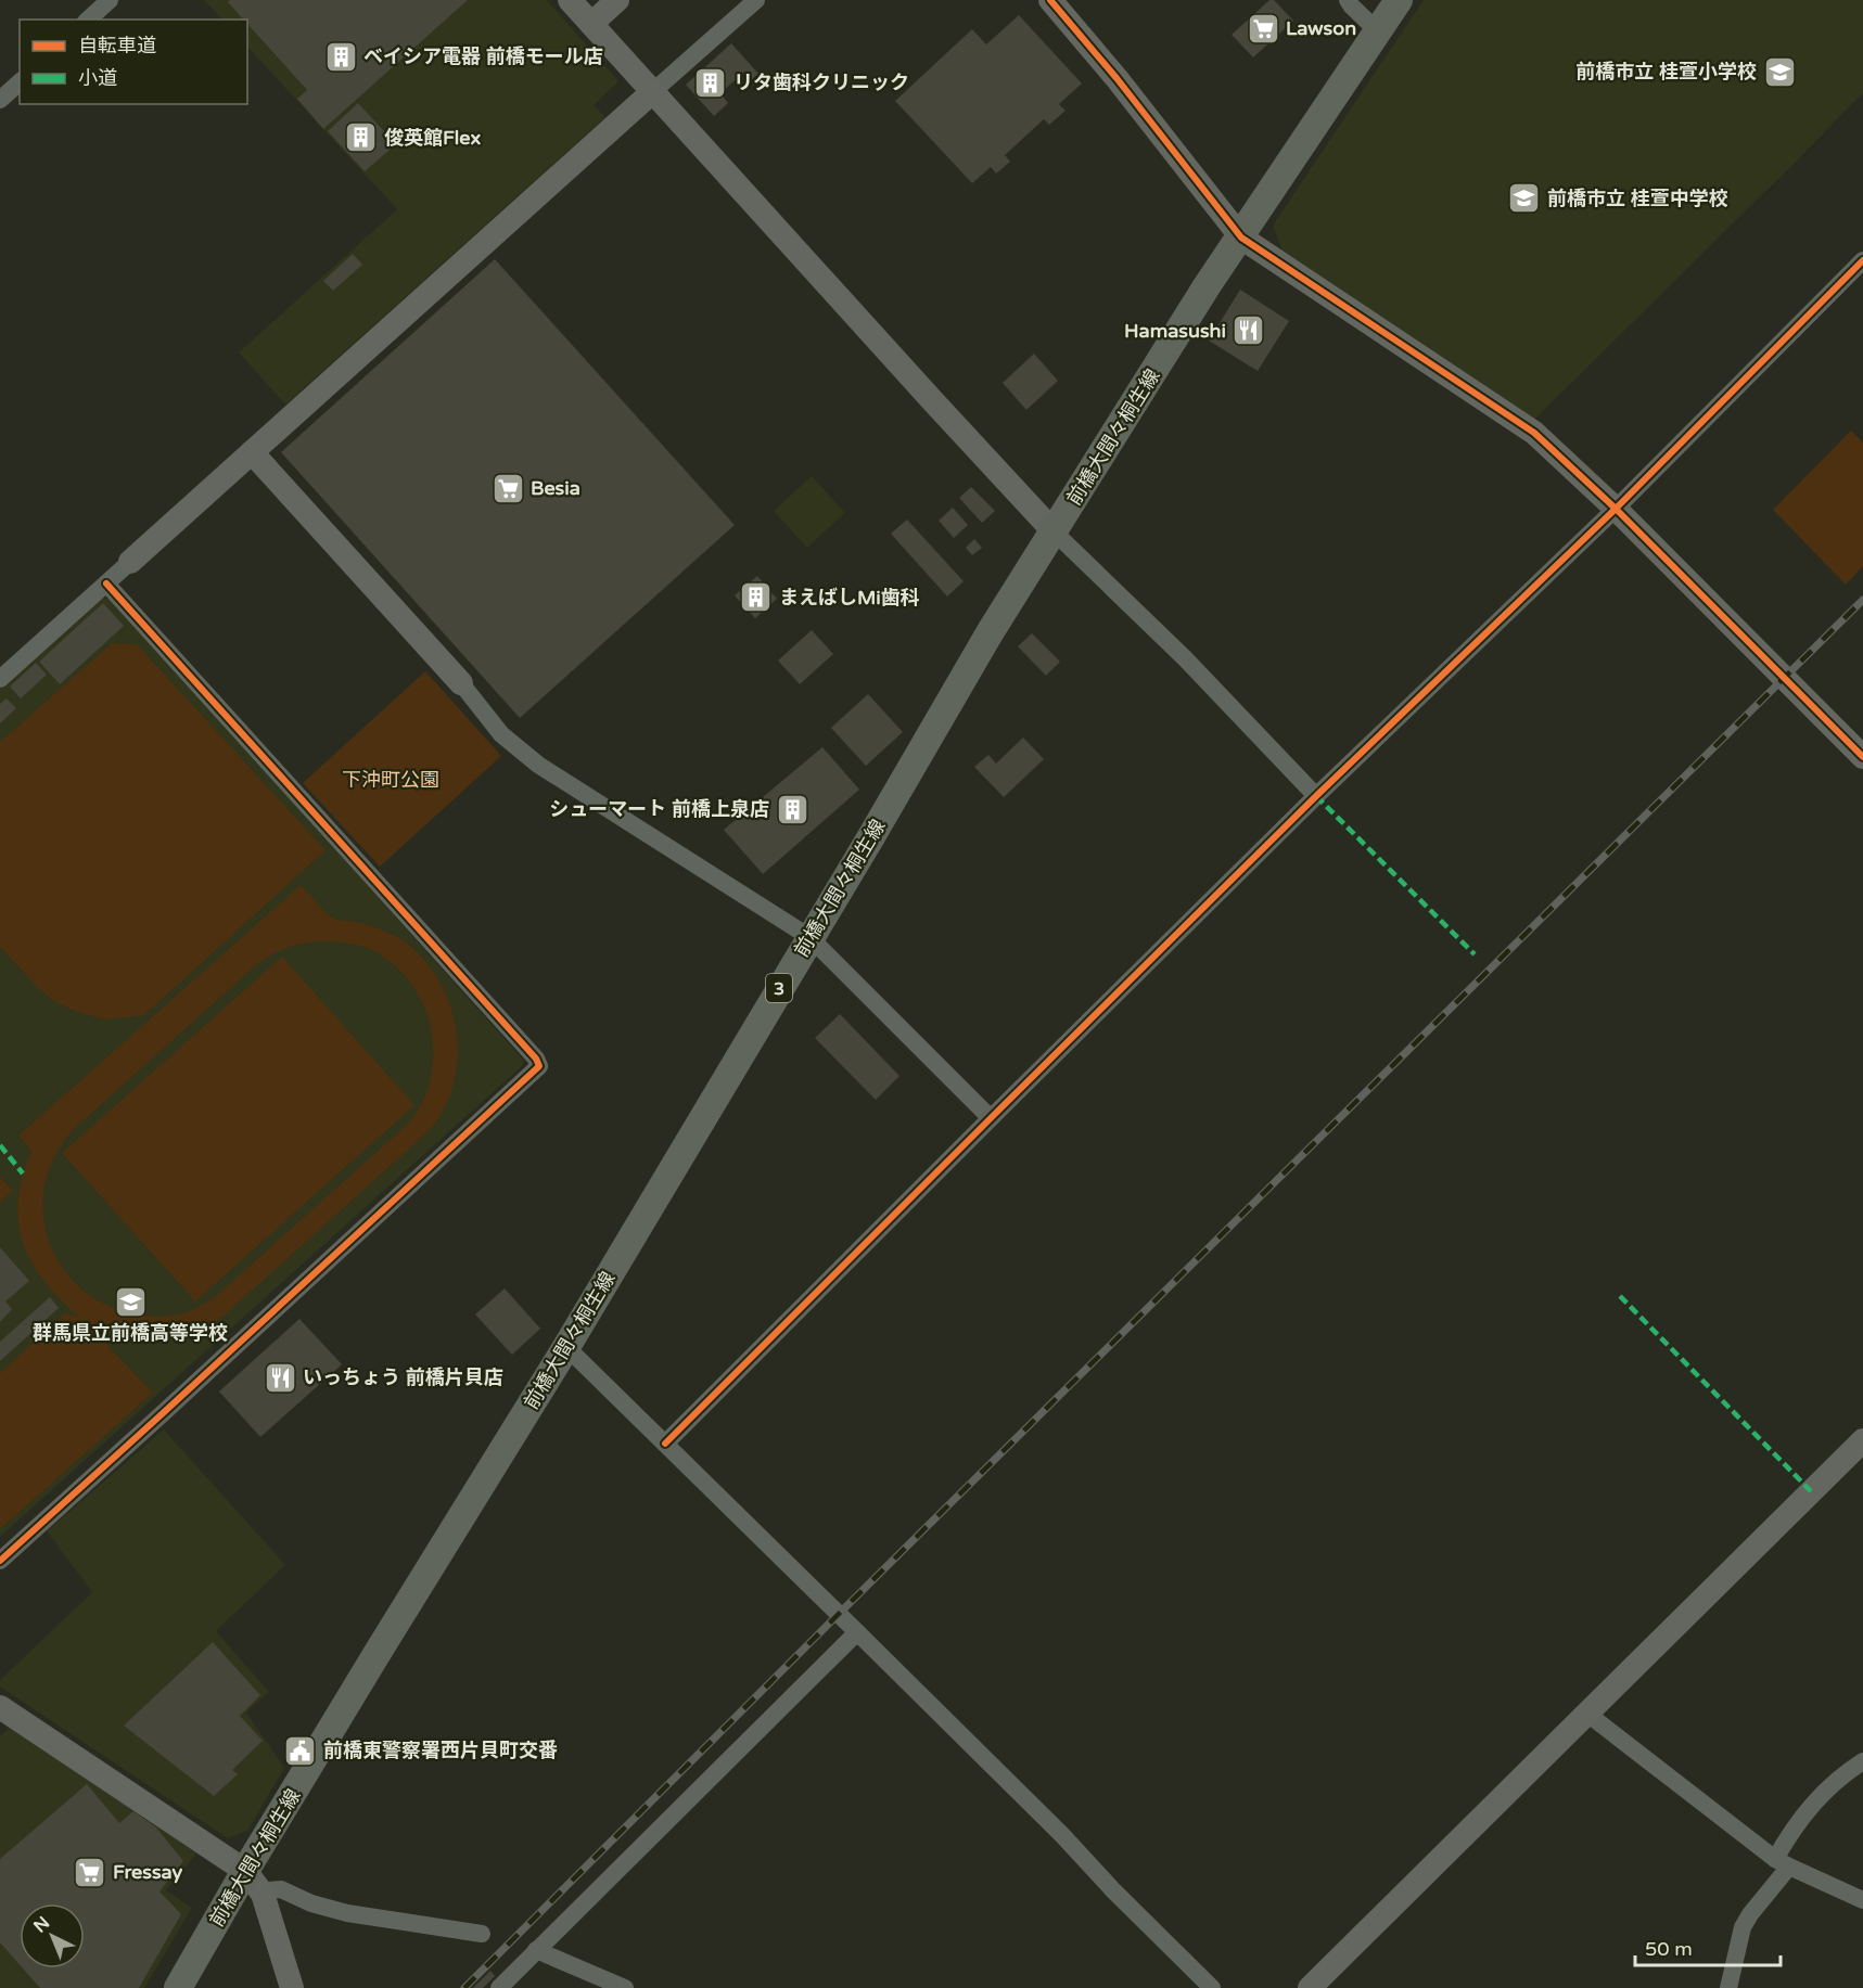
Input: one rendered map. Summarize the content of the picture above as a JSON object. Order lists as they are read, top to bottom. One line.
{"streets":{"main road":["前橋大間々桐生線","3"]},"parks":["下沖町公園"],"places":{"supermarket":["Lawson","Besia","Fressay"],"building":["ベイシア電器 前橋モール店","リタ歯科クリニック","俊英館Flex","まえばしMi歯科","シューマート 前橋上泉店"],"school or university":["前橋市立 桂萱小学校","前橋市立 桂萱中学校","群馬県立前橋高等学校"],"restaurant":["Hamasushi","いっちょう 前橋片貝店"],"public building":["前橋東警察署西片貝町交番"]},"legend":["自転車道","小道"],"scale_bar":"50 m","north":"top left"}
